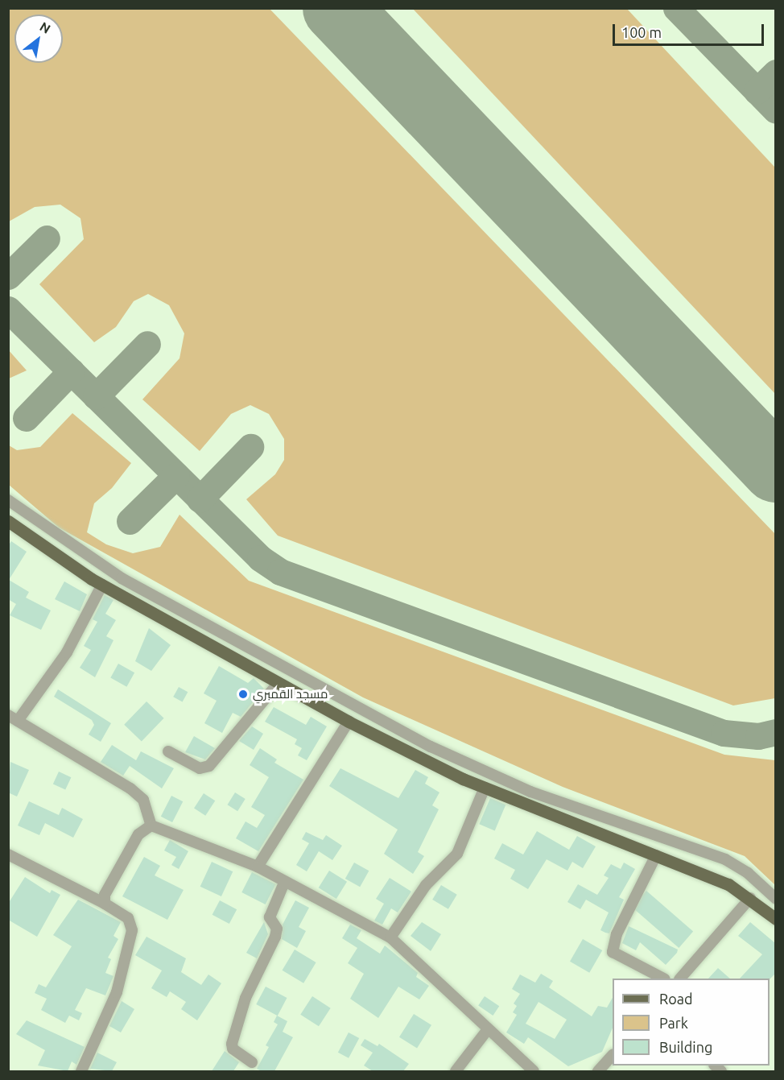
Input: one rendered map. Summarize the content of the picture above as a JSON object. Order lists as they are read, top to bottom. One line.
{"places":["مسجد القمبري"],"legend":["Road","Park","Building"],"scale_bar":"100 m","north":"top right"}
